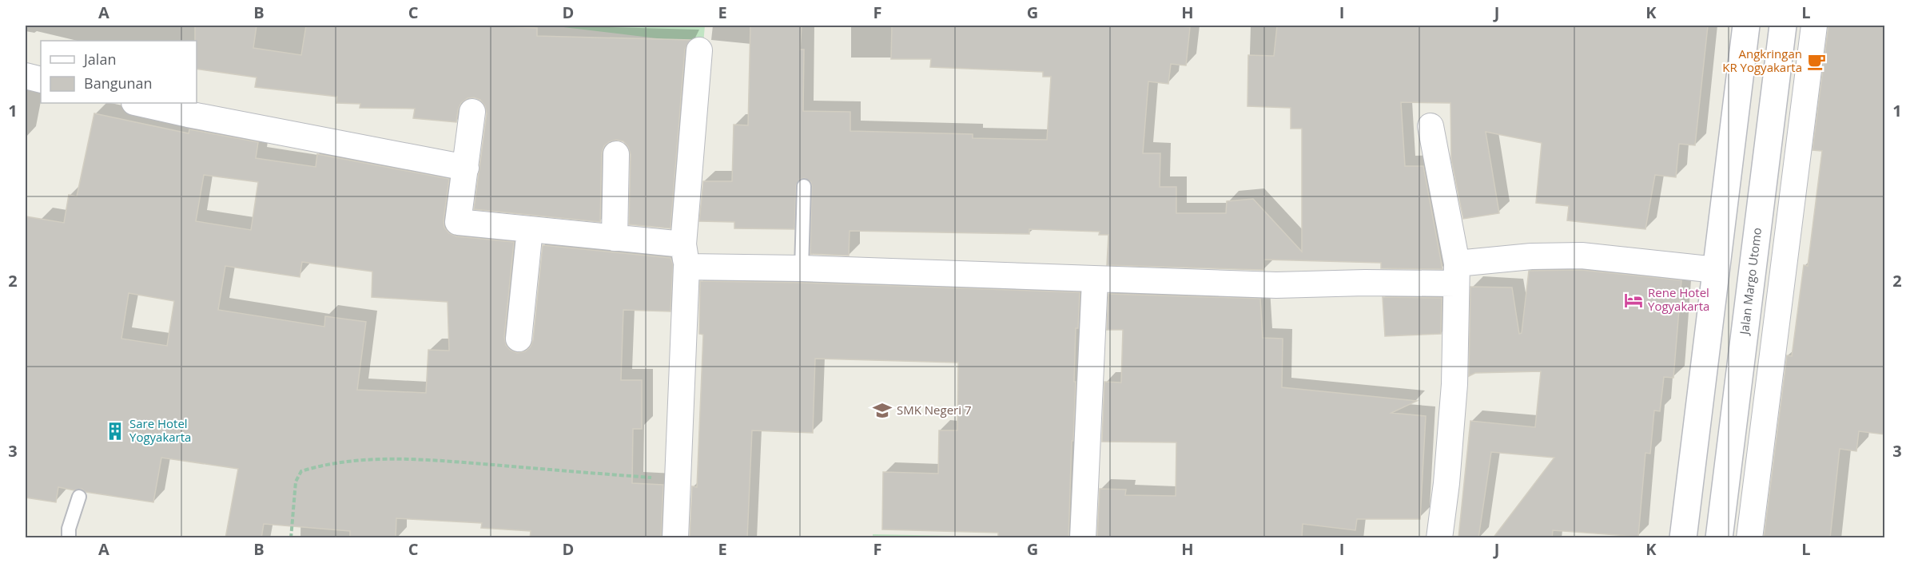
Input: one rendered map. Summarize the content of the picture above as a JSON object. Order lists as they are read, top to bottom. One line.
{"streets":{"main road":["Jalan Margo Utomo"]},"places":{"cafe":["Angkringan KR Yogyakarta"],"hotel":["Rene Hotel Yogyakarta"],"school or university":["SMK Negeri 7"],"building":["Sare Hotel Yogyakarta"]},"legend":["Jalan","Bangunan"],"grid":{"columns":["A","B","C","D","E","F","G","H","I","J","K","L"],"rows":["1","2","3"]}}
